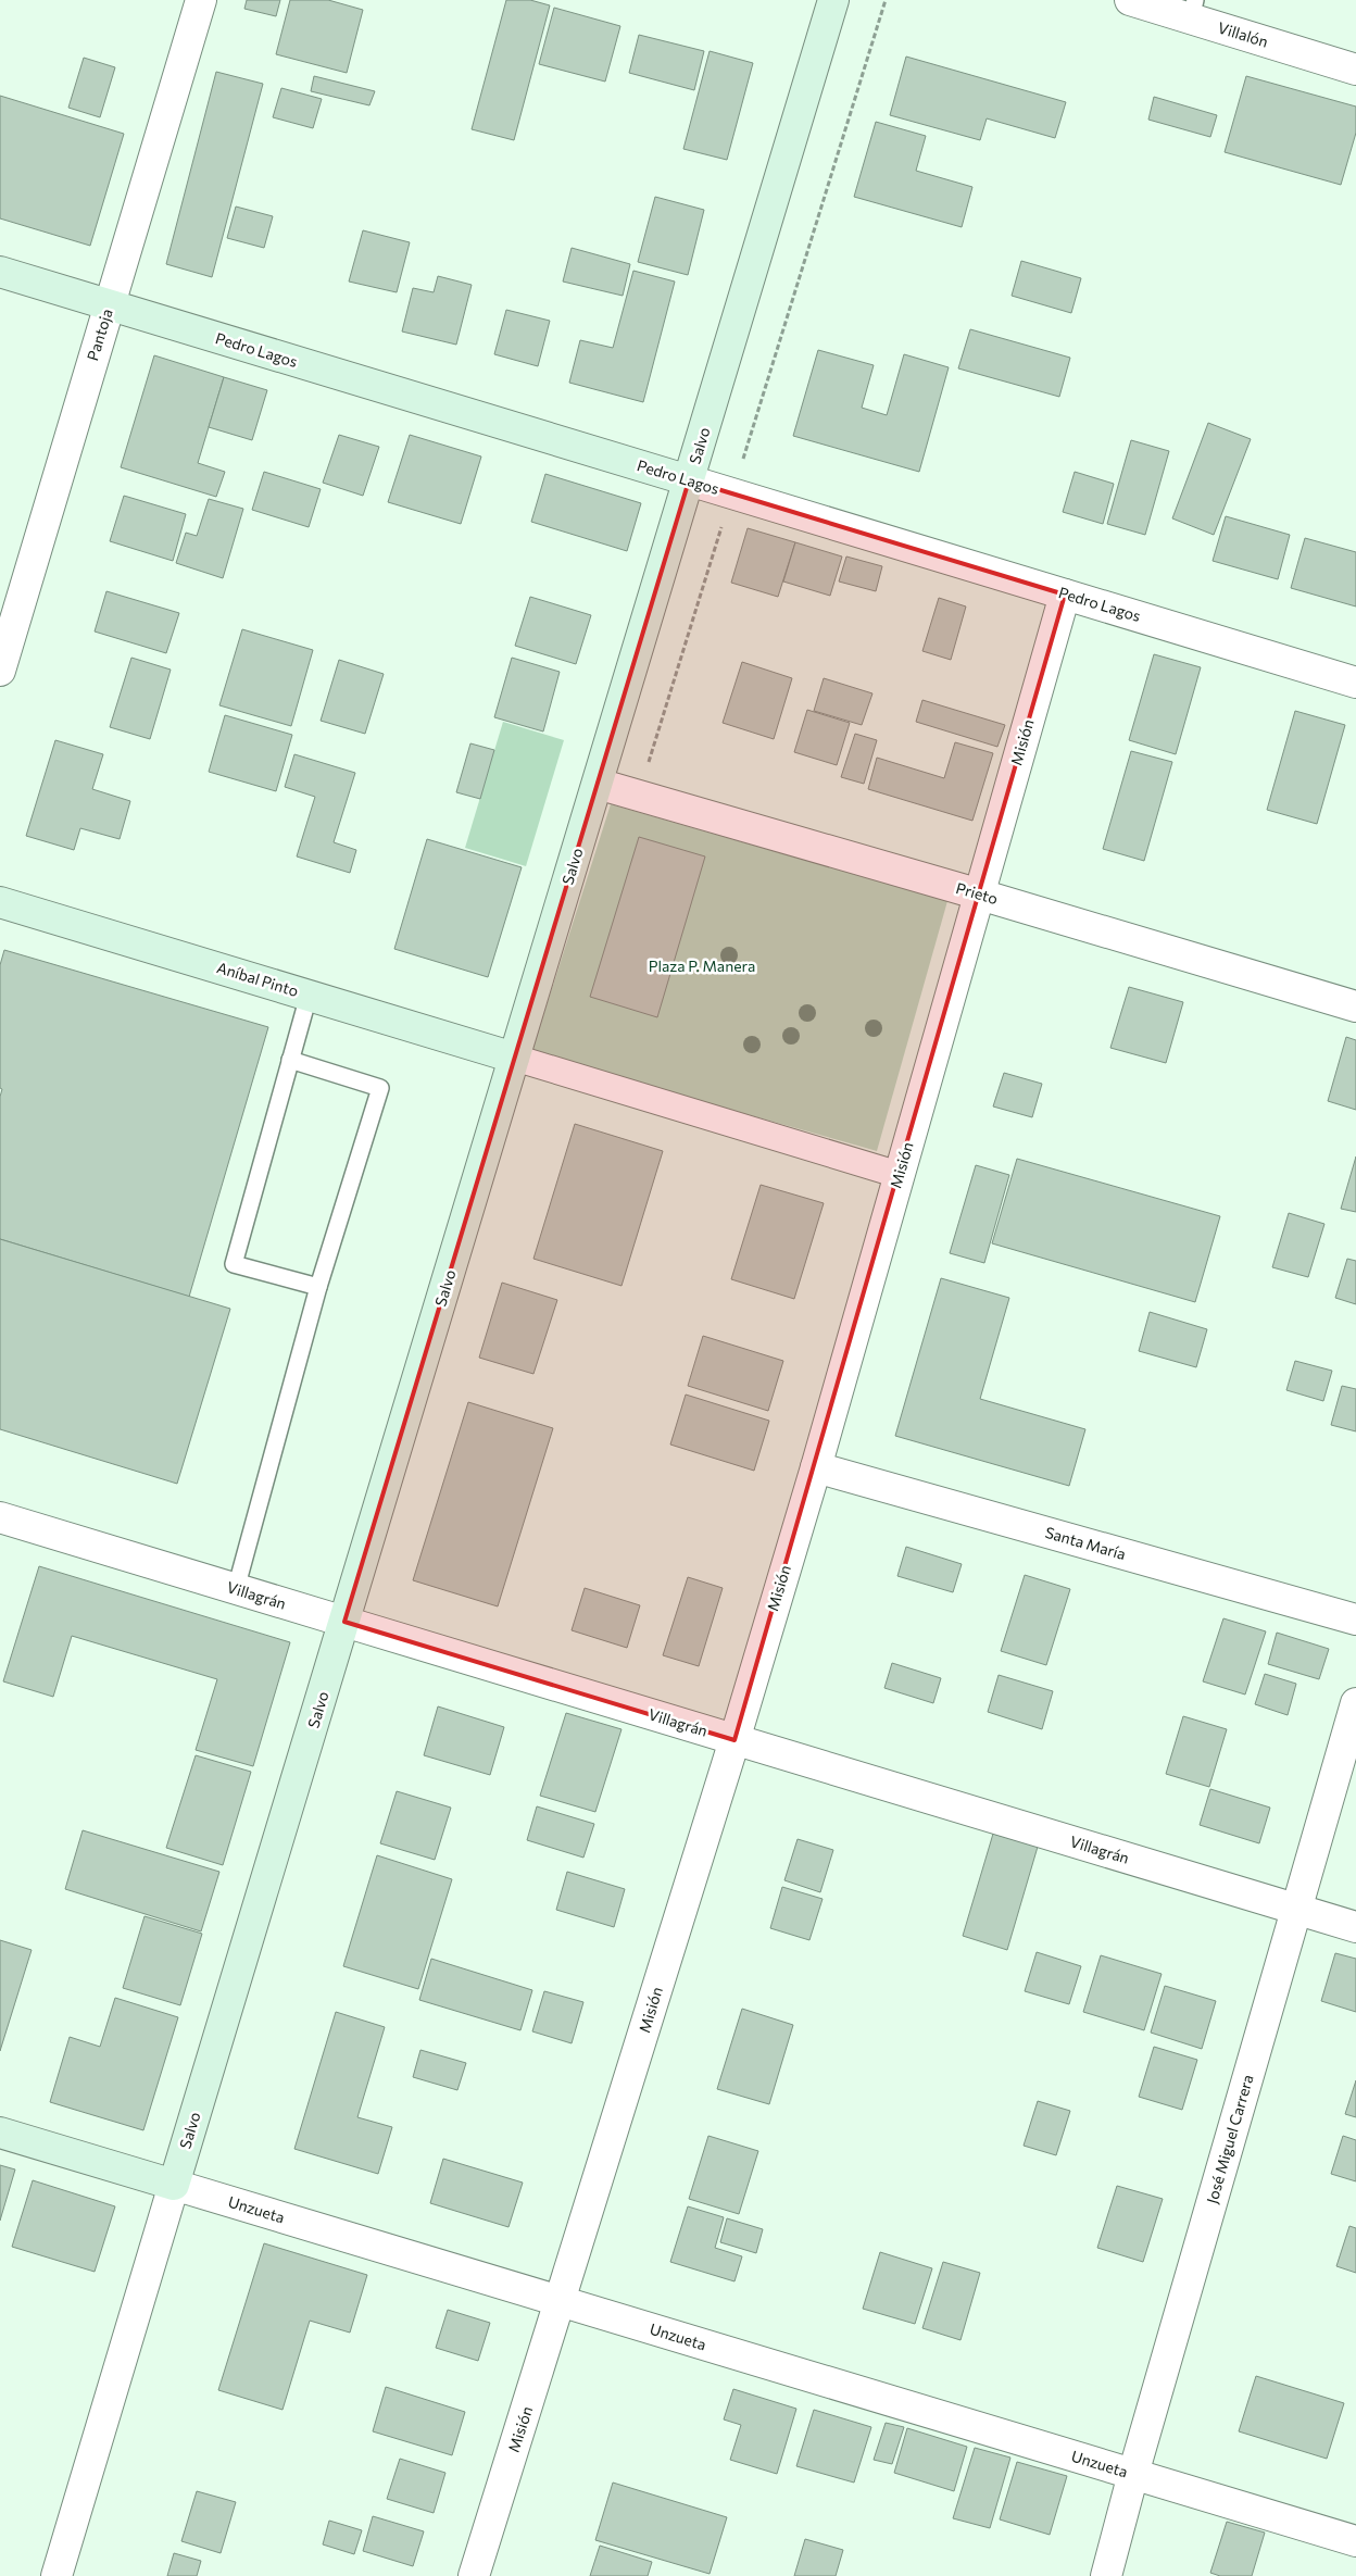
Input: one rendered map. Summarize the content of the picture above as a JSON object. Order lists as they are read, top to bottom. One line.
{"streets":{"main road":["Pedro Lagos","Salvo","Aníbal Pinto","Unzueta"],"street":["Villalón","Pantoja","Misión","Prieto","Santa María","Villagrán","José Miguel Carrera"]},"crossings":[["Pantoja","Pedro Lagos"],["Pedro Lagos","Salvo"],["Pedro Lagos","Misión"],["Salvo","Prieto"],["Salvo","Aníbal Pinto"],["Salvo","Villagrán"],["Salvo","Unzueta"],["Misión","Prieto"],["Misión","Santa María"],["Misión","Villagrán"],["Misión","Unzueta"],["Villagrán","José Miguel Carrera"],["José Miguel Carrera","Unzueta"]],"parks":["Plaza P. Manera"]}
